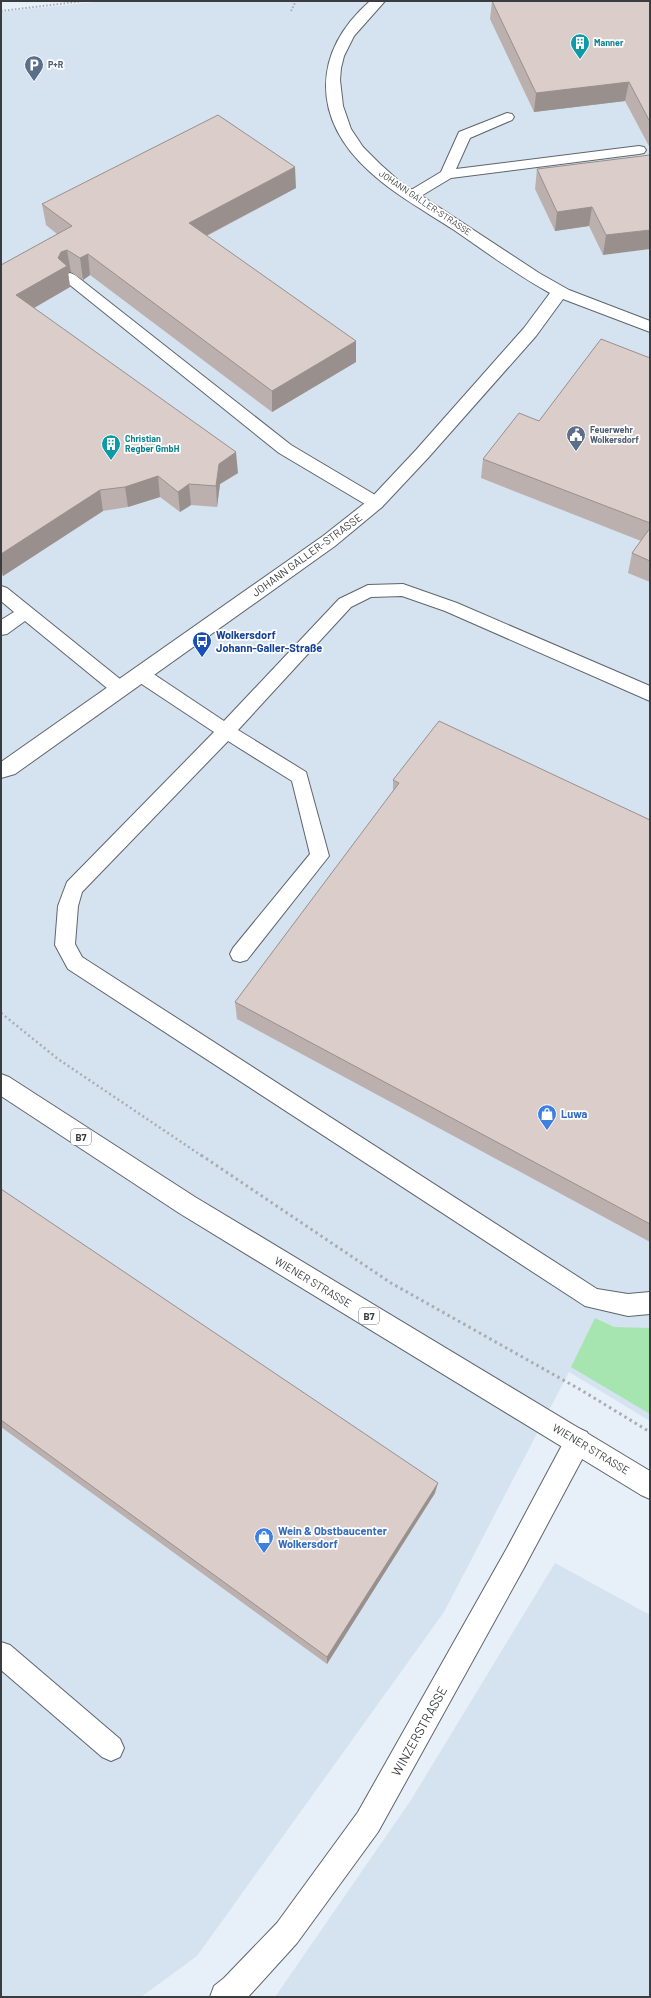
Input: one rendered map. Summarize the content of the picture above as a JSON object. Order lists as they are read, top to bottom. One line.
{"streets":{"street":["JOHANN GALLER-STRASSE","B7","WIENER STRASSE","WINZERSTRASSE"]},"crossings":[["WIENER STRASSE","WINZERSTRASSE"]],"places":{"building":["Manner","Christian Regber GmbH"],"parking":["P+R"],"public building":["Feuerwehr Wolkersdorf"],"bus stop":["Wolkersdorf Johann-Galler-Straße"],"shop":["Luwa","Wein & Obstbaucenter Wolkersdorf"]}}
